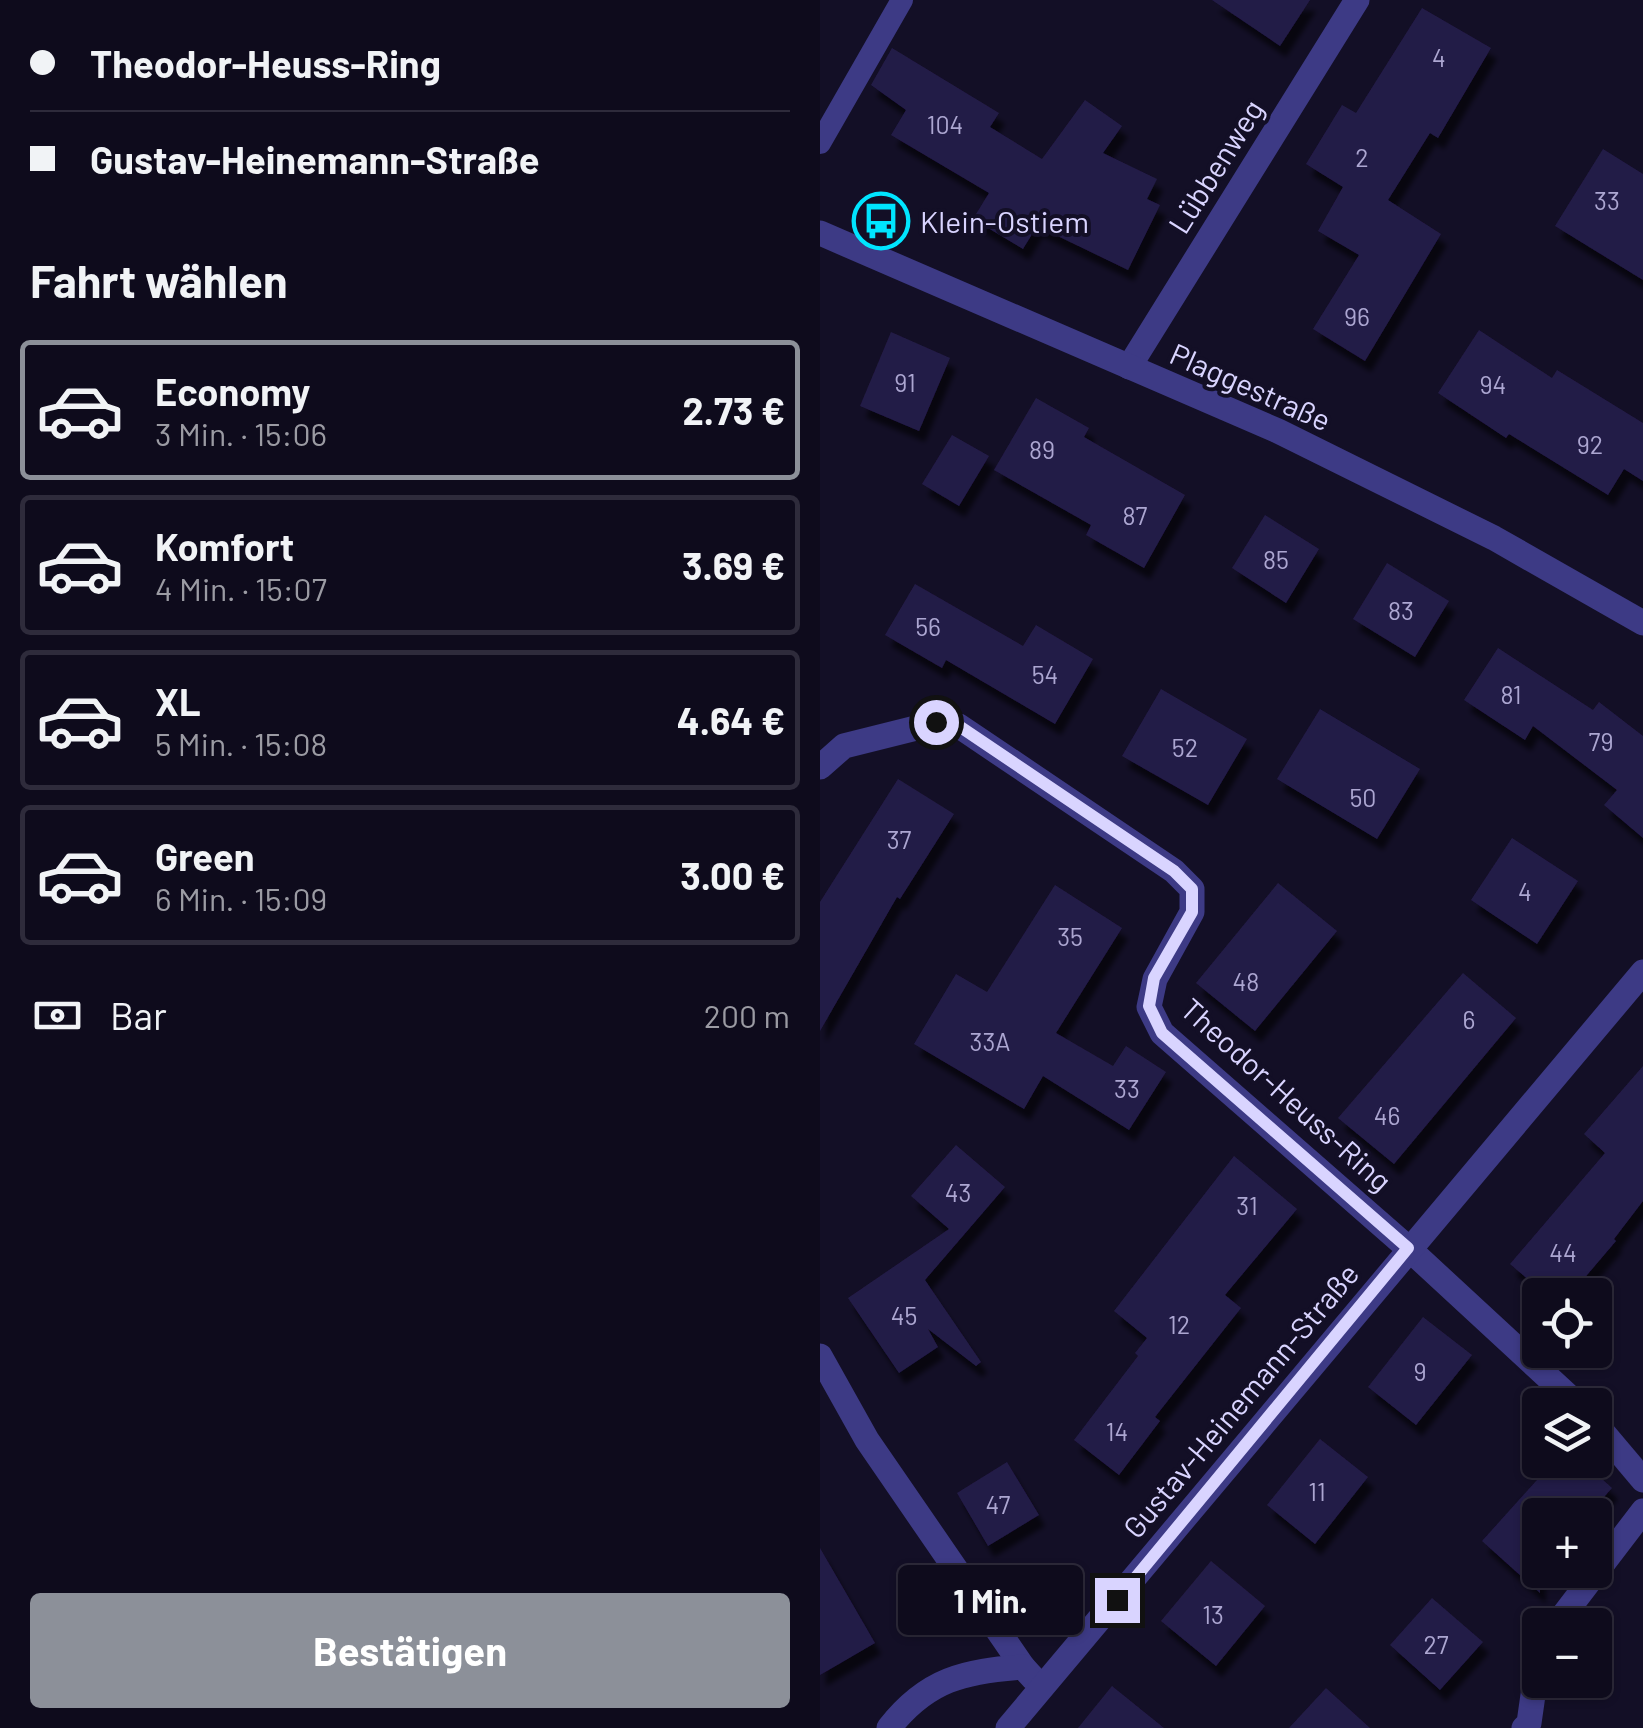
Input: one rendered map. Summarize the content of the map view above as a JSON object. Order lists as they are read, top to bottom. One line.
{"streets":{"street":["Lübbenweg","Plaggestraße","Theodor-Heuss-Ring","Gustav-Heinemann-Straße"]},"crossings":[["Lübbenweg","Plaggestraße"],["Theodor-Heuss-Ring","Gustav-Heinemann-Straße"]],"places":{"bus stop":["Klein-Ostiem"]},"house_numbers":["4","104","2","33","96","91","94","92","89","87","85","83","56","54","81","79","52","50","37","4","35","48","6","33A","33","46","43","31","44","45","12","9","14","11","47","13","27"],"page":{"banner":["Theodor-Heuss-Ring","Gustav-Heinemann-Straße"],"heading":"Fahrt wählen","list":[{"name":"Economy","note":"3 Min. · 15:06","value":"2.73 €"},{"name":"Komfort","note":"4 Min. · 15:07","value":"3.69 €"},{"name":"XL","note":"5 Min. · 15:08","value":"4.64 €"},{"name":"Green","note":"6 Min. · 15:09","value":"3.00 €"}],"pay":["Bar","200 m"],"map_buttons":["+","−"],"bubble":"1 Min.","buttons":"Bestätigen"}}
